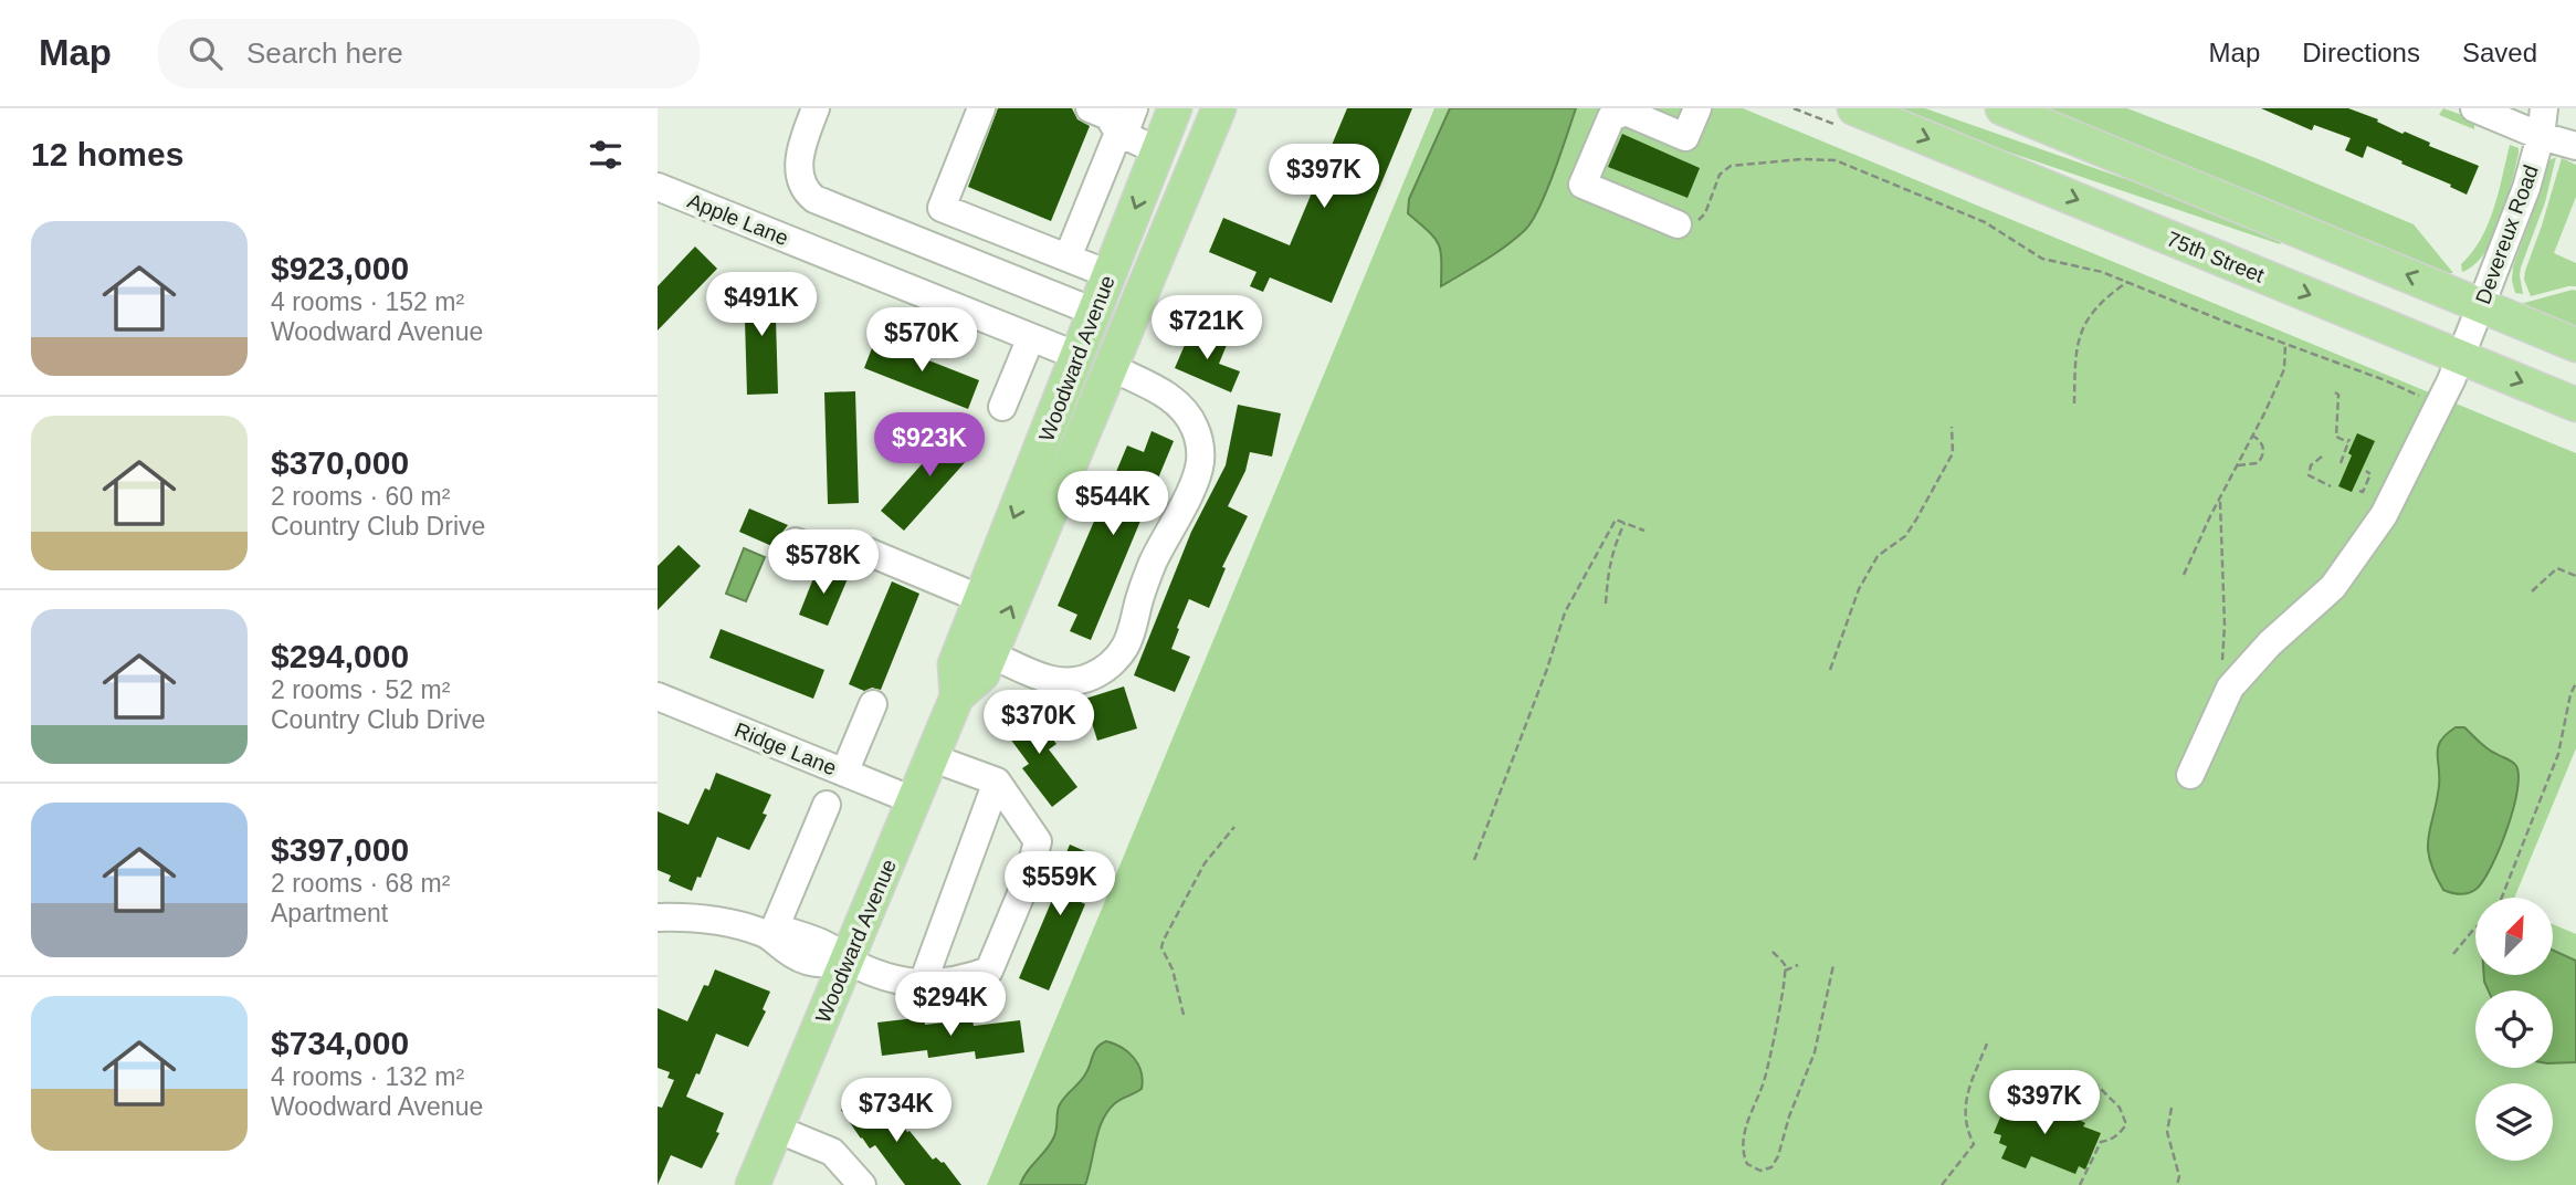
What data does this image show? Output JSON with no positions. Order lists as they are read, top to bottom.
{
  "streets": {
    "main road": ["75th Street", "Woodward Avenue"],
    "street": ["Apple Lane", "Devereux Road", "Ridge Lane"]
  },
  "crossings": [
    ["Apple Lane", "Woodward Avenue"],
    ["Devereux Road", "75th Street"],
    ["Woodward Avenue", "Ridge Lane"]
  ],
  "north": "top right",
  "page": {
    "header": "Map",
    "search": "Search here",
    "nav": ["Map", "Directions", "Saved"],
    "heading": "12 homes",
    "price": [
      "$397K",
      "$491K",
      "$721K",
      "$570K",
      "$923K",
      "$544K",
      "$578K",
      "$370K",
      "$559K",
      "$294K",
      "$397K",
      "$734K"
    ],
    "list": [
      {
        "name": "$923,000",
        "note": "4 rooms · 152 m² · Woodward Avenue"
      },
      {
        "name": "$370,000",
        "note": "2 rooms · 60 m² · Country Club Drive"
      },
      {
        "name": "$294,000",
        "note": "2 rooms · 52 m² · Country Club Drive"
      },
      {
        "name": "$397,000",
        "note": "2 rooms · 68 m² · Apartment"
      },
      {
        "name": "$734,000",
        "note": "4 rooms · 132 m² · Woodward Avenue"
      }
    ]
  }
}
